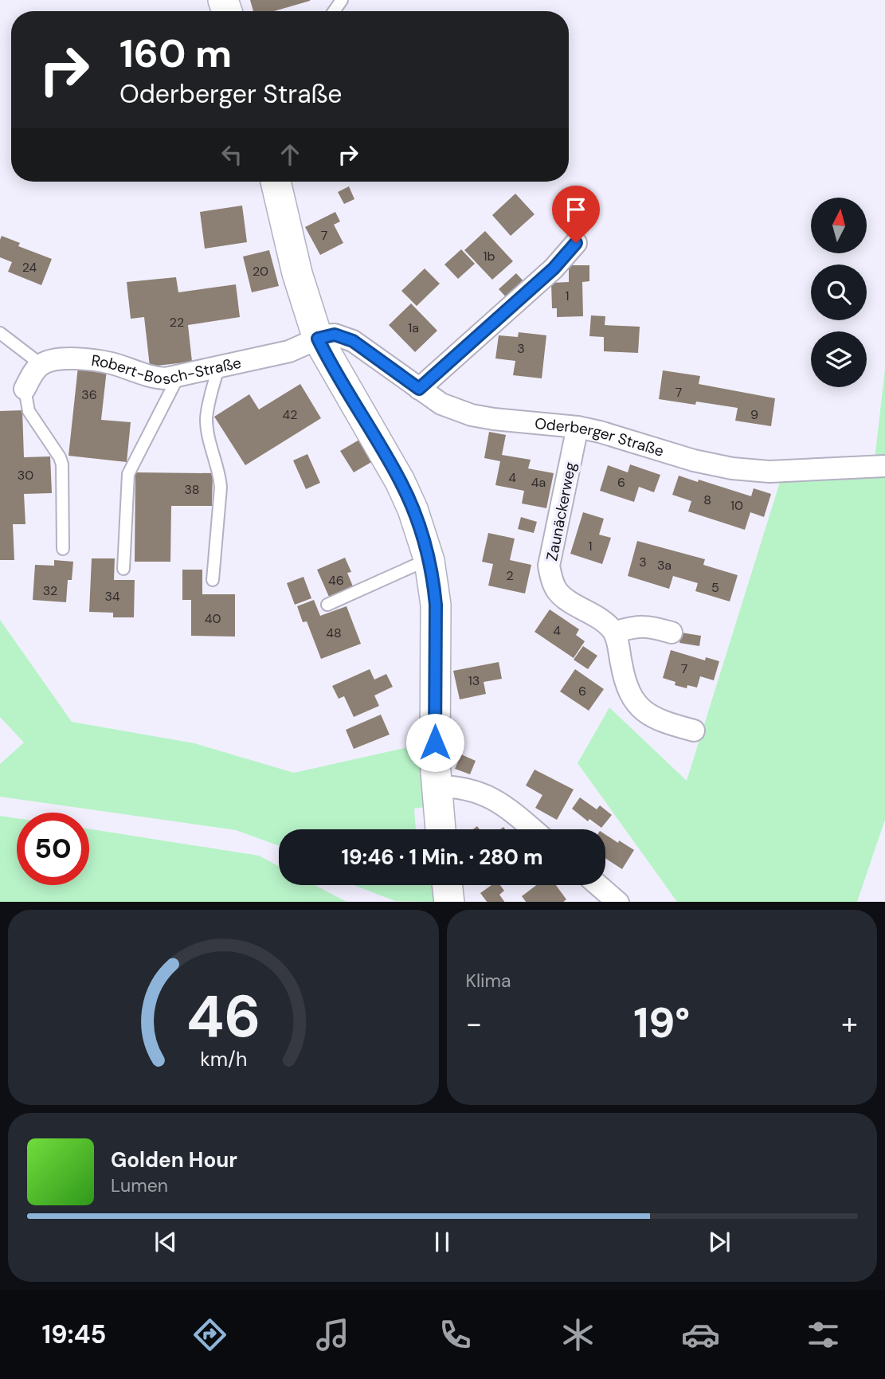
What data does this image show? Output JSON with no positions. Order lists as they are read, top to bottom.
{
  "streets": {
    "street": ["Robert-Bosch-Straße", "Oderberger Straße", "Zaunäckerweg"]
  },
  "crossings": [
    ["Robert-Bosch-Straße", "Oderberger Straße"],
    ["Oderberger Straße", "Zaunäckerweg"]
  ],
  "house_numbers": [
    "7",
    "1b",
    "24",
    "20",
    "1",
    "22",
    "1a",
    "3",
    "7",
    "36",
    "42",
    "9",
    "30",
    "4",
    "4a",
    "6",
    "38",
    "8",
    "10",
    "1",
    "3",
    "3a",
    "2",
    "46",
    "5",
    "32",
    "34",
    "40",
    "4",
    "48",
    "7",
    "13",
    "6"
  ],
  "north": "top",
  "page": {
    "turn": ["160 m", "Oderberger Straße"],
    "limit": "50",
    "trip": "19:46 · 1 Min. · 280 m",
    "tile": "Klima",
    "heat": ["−", "19°", "+"],
    "song": ["Golden Hour", "Lumen"],
    "tabs": "19:45",
    "gauge": ["46", "km/h"]
  }
}
